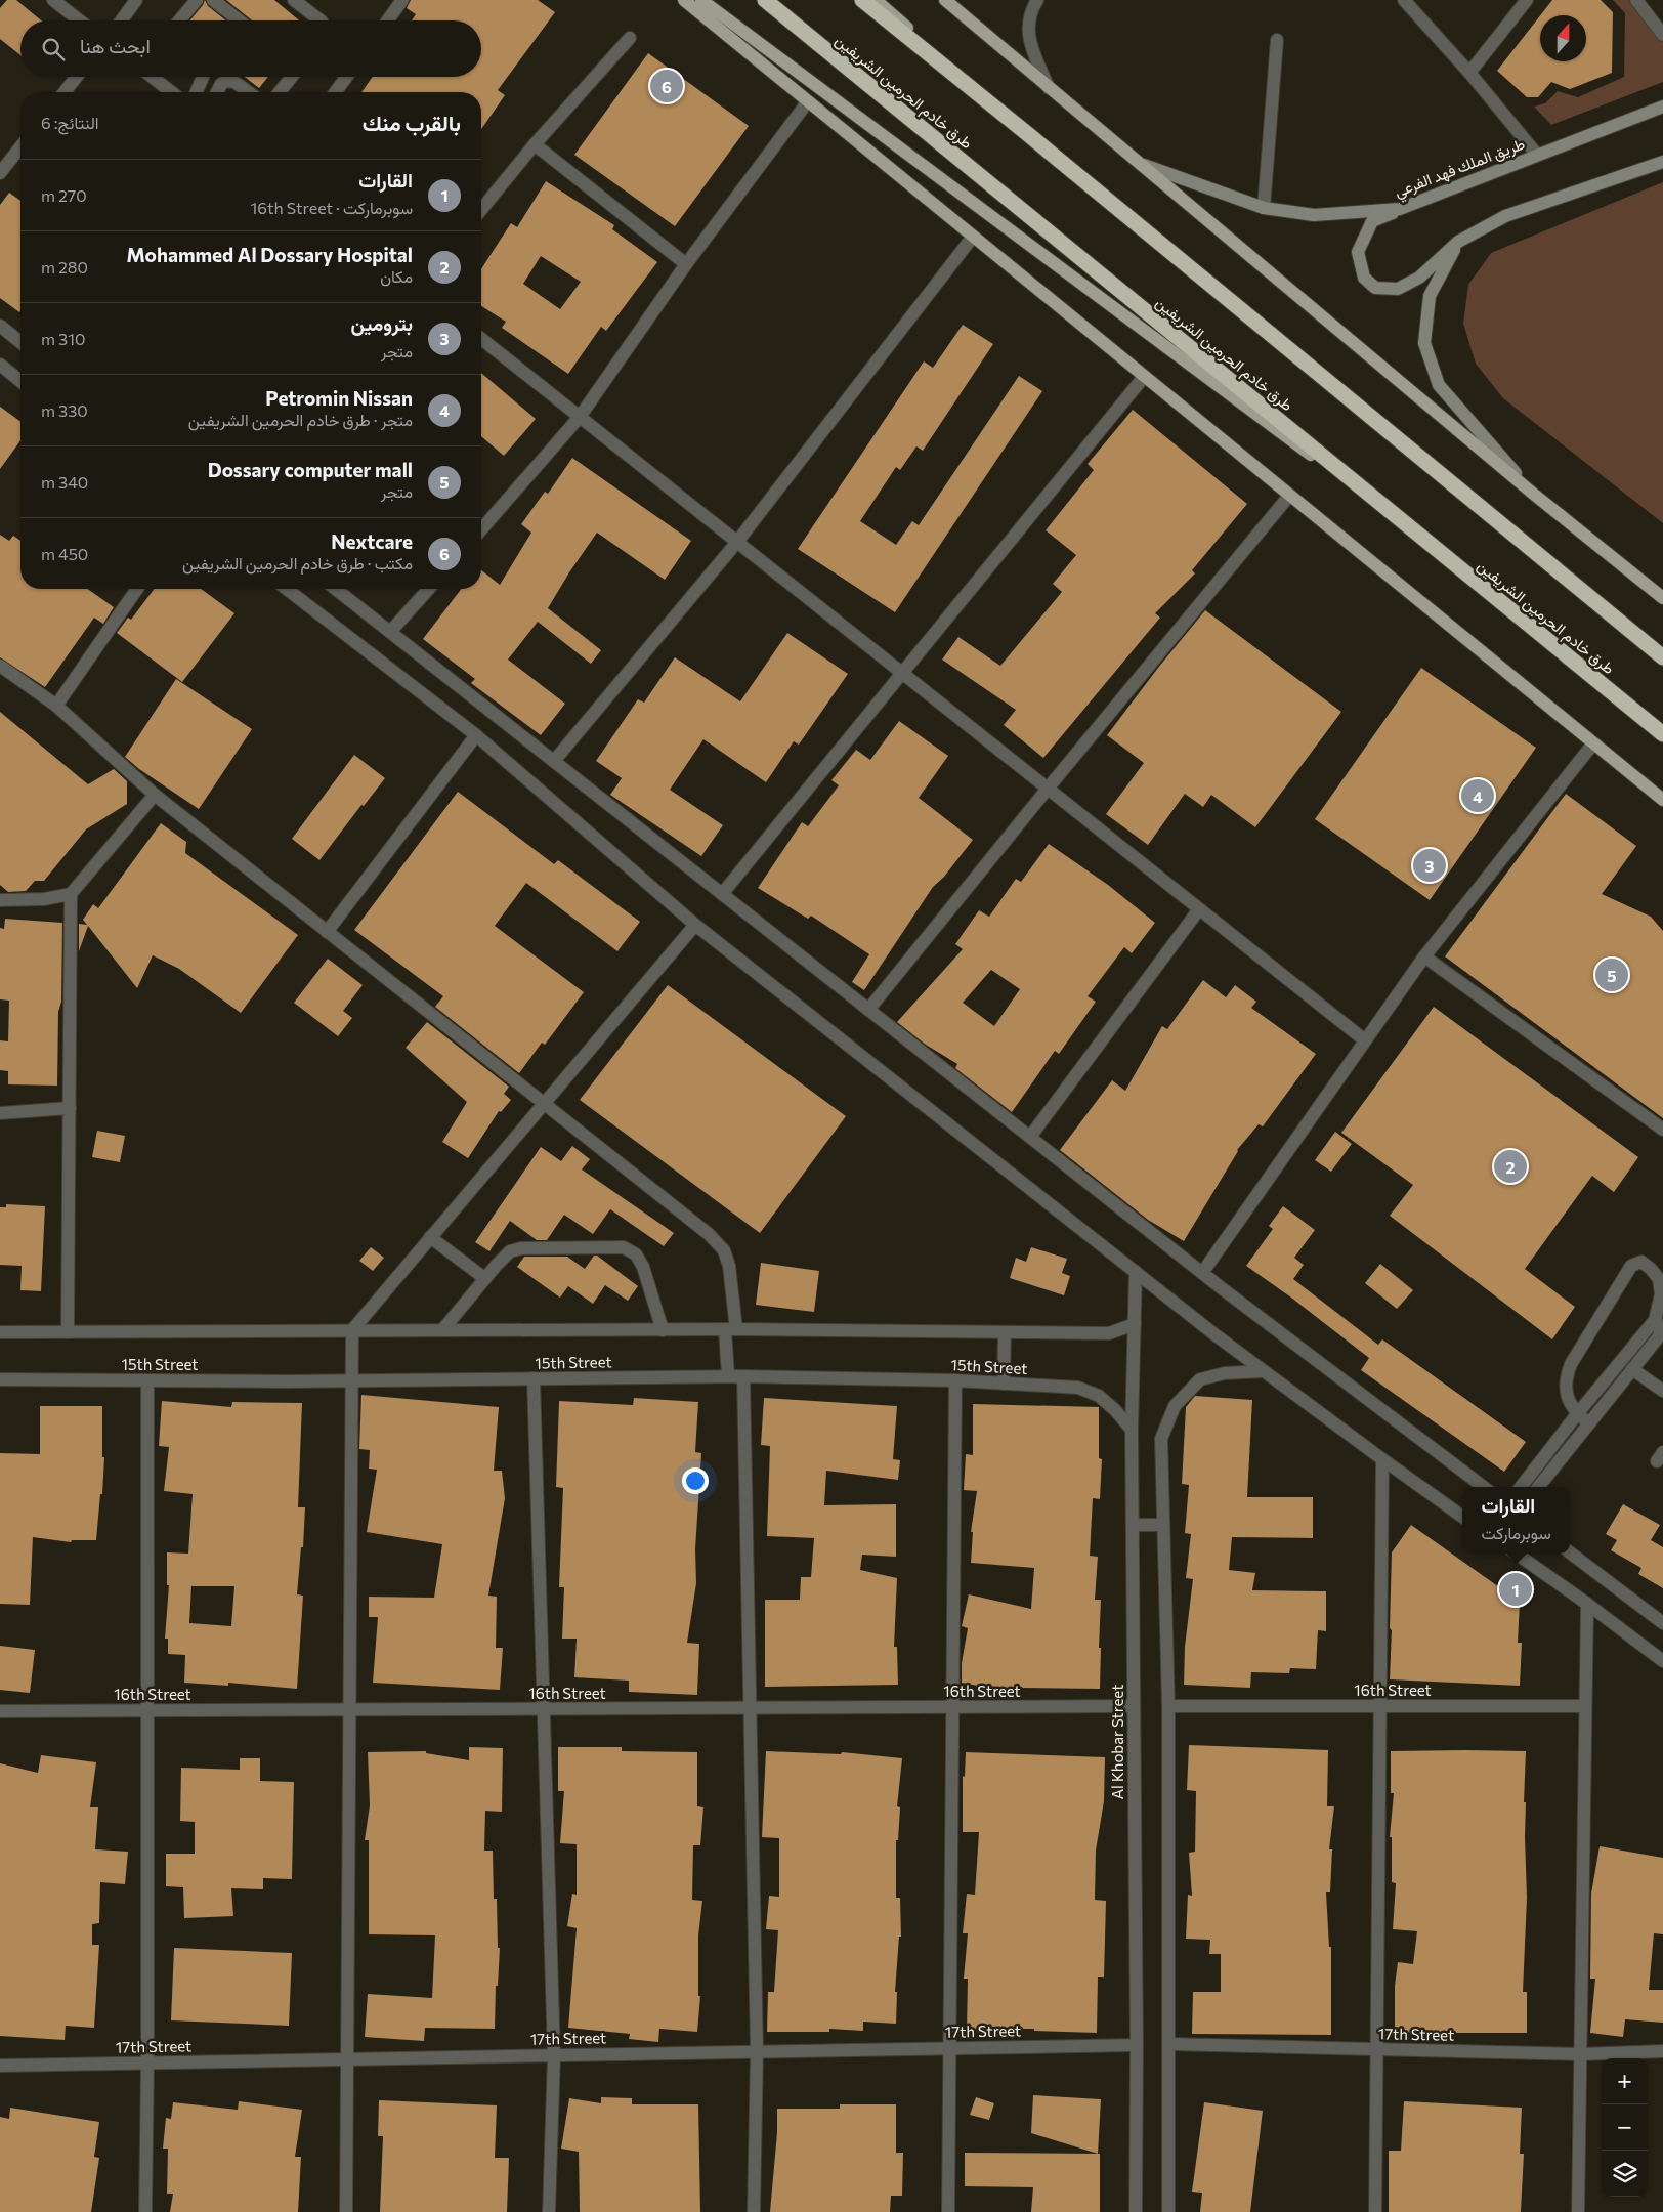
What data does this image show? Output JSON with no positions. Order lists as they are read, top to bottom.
{
  "streets": {
    "highway": ["طرق خادم الحرمين الشريفين"],
    "main road": ["طريق الملك فهد الفرعي"],
    "street": [
      "15th Street",
      "16th Street",
      "Al Khobar Street",
      "17th Street"
    ]
  },
  "crossings": [
    ["15th Street", "Al Khobar Street"],
    ["16th Street", "Al Khobar Street"],
    ["Al Khobar Street", "17th Street"]
  ],
  "north": "top",
  "page": {
    "search": "ابحث هنا",
    "pins": [
      "6",
      "4",
      "3",
      "5",
      "2",
      "1"
    ],
    "heading": ["بالقرب منك", "النتائج: 6"],
    "list": [
      {
        "mark": "1",
        "name": "القارات",
        "note": "سوبرماركت · 16th Street",
        "value": "270 m"
      },
      {
        "mark": "2",
        "name": "Mohammed Al Dossary Hospital",
        "note": "مكان",
        "value": "280 m"
      },
      {
        "mark": "3",
        "name": "بترومين",
        "note": "متجر",
        "value": "310 m"
      },
      {
        "mark": "4",
        "name": "Petromin Nissan",
        "note": "متجر · طرق خادم الحرمين الشريفين",
        "value": "330 m"
      },
      {
        "mark": "5",
        "name": "Dossary computer mall",
        "note": "متجر",
        "value": "340 m"
      },
      {
        "mark": "6",
        "name": "Nextcare",
        "note": "مكتب · طرق خادم الحرمين الشريفين",
        "value": "450 m"
      }
    ],
    "popup": ["القارات", "سوبرماركت"],
    "map_buttons": ["+", "−"]
  }
}
